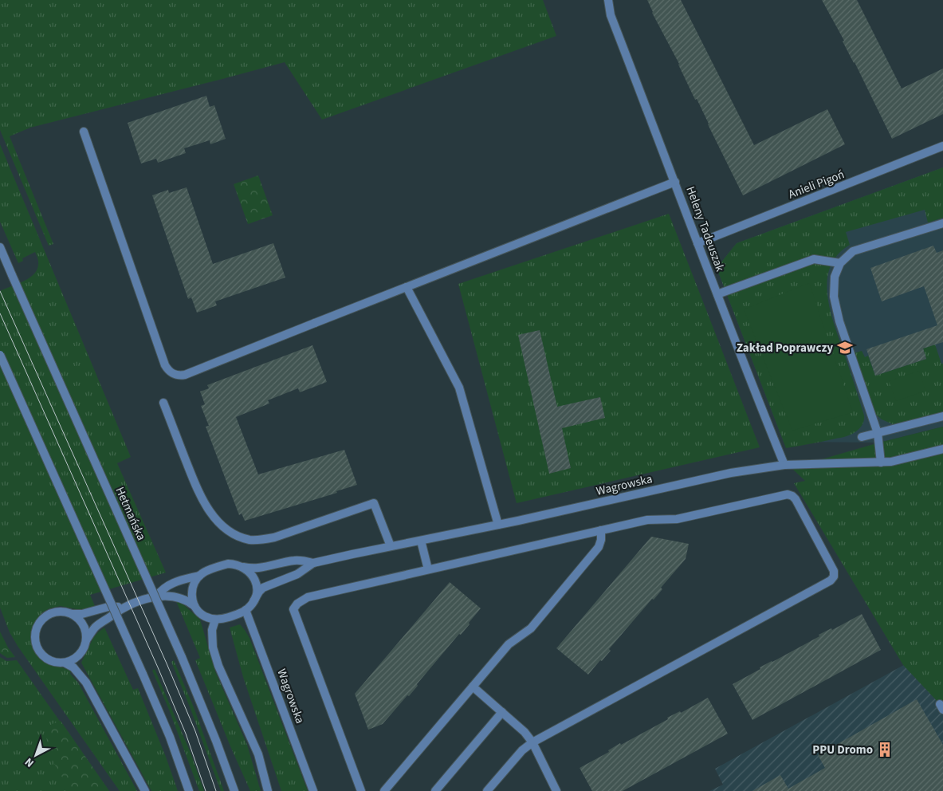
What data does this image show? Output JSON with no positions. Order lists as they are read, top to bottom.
{
  "streets": {
    "street": [
      "Anieli Pigoń",
      "Heleny Tadeuszak",
      "Wagrowska",
      "Hetmańska"
    ]
  },
  "crossings": [
    ["Anieli Pigoń", "Heleny Tadeuszak"],
    ["Heleny Tadeuszak", "Wagrowska"]
  ],
  "places": {
    "school or university": ["Zakład Poprawczy"],
    "building": ["PPU Dromo"]
  },
  "north": "bottom left"
}
